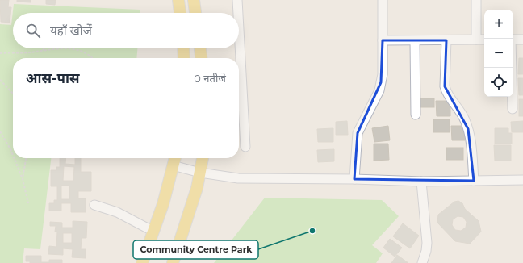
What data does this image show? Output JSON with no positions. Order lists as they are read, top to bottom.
{
  "places": ["Community Centre Park"],
  "page": {
    "map_buttons": ["+", "−"],
    "search": "यहाँ खोजें",
    "heading": ["आस-पास", "0 नतीजे"]
  }
}
